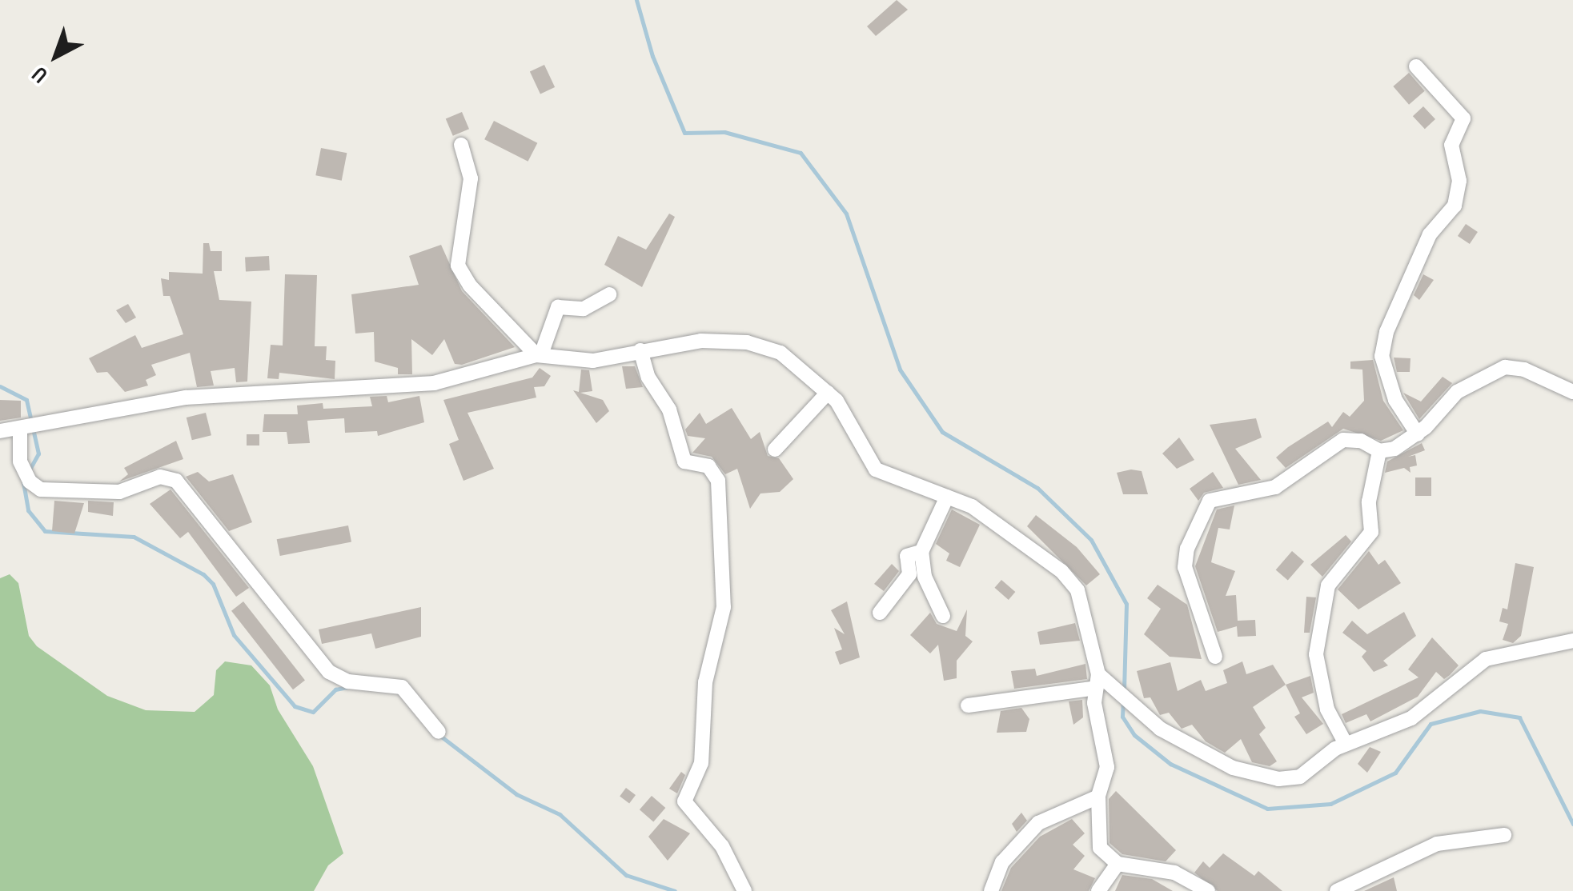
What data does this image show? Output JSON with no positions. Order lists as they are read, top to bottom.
{
  "north": "bottom left"
}
